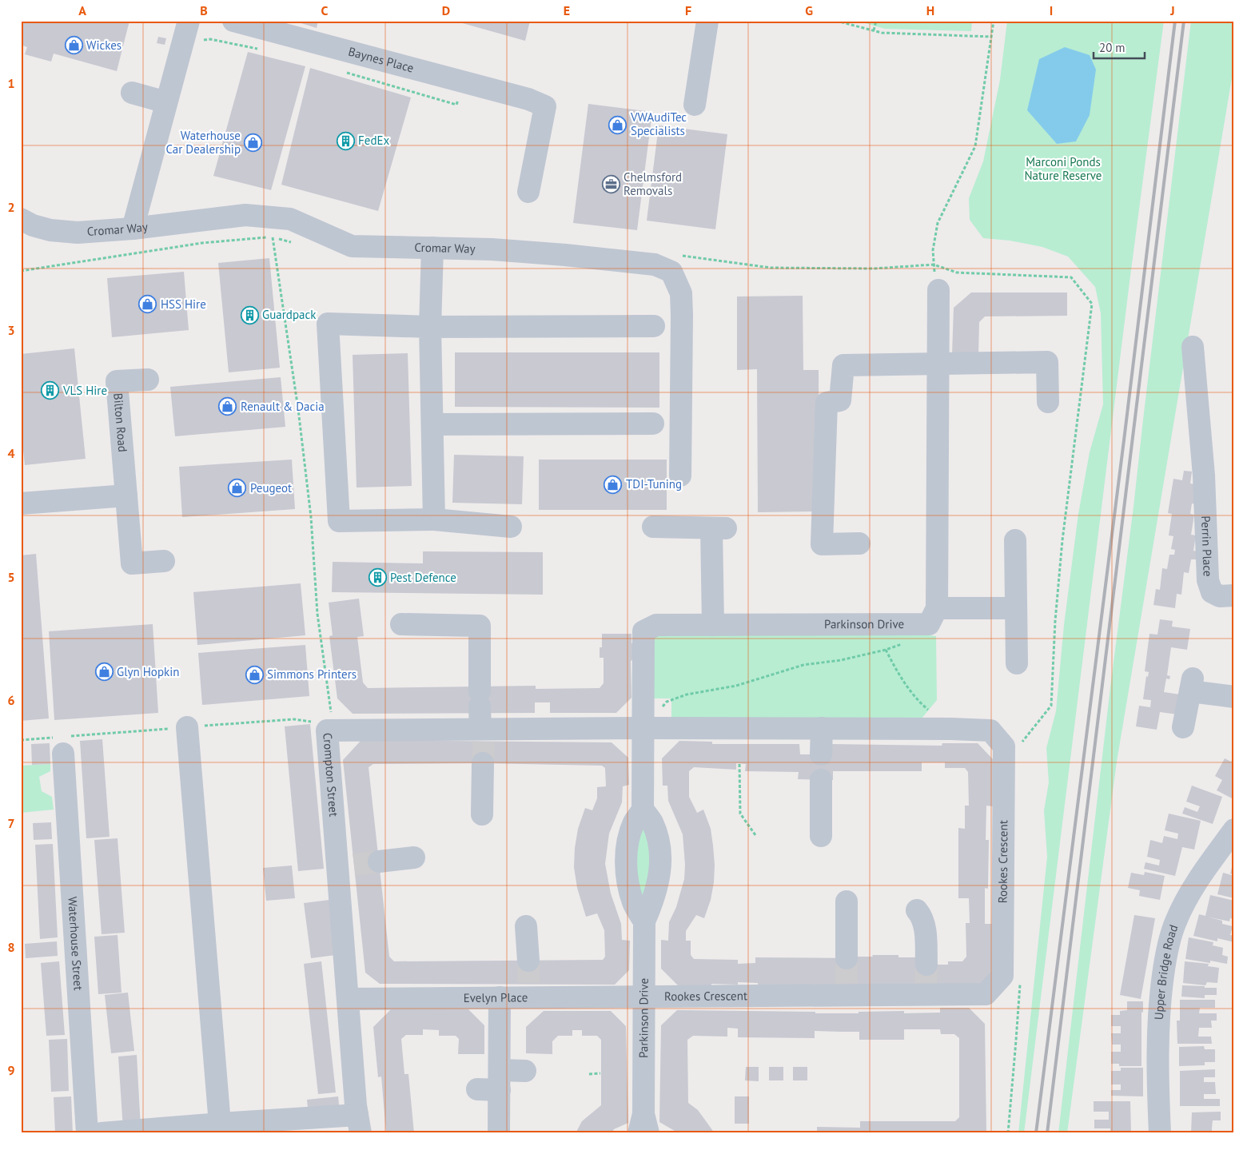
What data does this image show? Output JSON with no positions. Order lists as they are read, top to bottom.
{
  "streets": {
    "street": [
      "Baynes Place",
      "Cromar Way",
      "Bilton Road",
      "Perrin Place",
      "Parkinson Drive",
      "Crompton Street",
      "Rookes Crescent",
      "Waterhouse Street",
      "Upper Bridge Road",
      "Evelyn Place"
    ]
  },
  "crossings": [
    ["Parkinson Drive", "Crompton Street"],
    ["Parkinson Drive", "Rookes Crescent"],
    ["Parkinson Drive", "Evelyn Place"],
    ["Crompton Street", "Rookes Crescent"],
    ["Crompton Street", "Evelyn Place"],
    ["Rookes Crescent", "Evelyn Place"]
  ],
  "parks": ["Marconi Ponds Nature Reserve"],
  "places": {
    "shop": [
      "Wickes",
      "VWAudiTec Specialists",
      "Waterhouse Car Dealership",
      "HSS Hire",
      "Renault & Dacia",
      "TDI-Tuning",
      "Peugeot",
      "Glyn Hopkin",
      "Simmons Printers"
    ],
    "building": [
      "FedEx",
      "Guardpack",
      "VLS Hire",
      "Pest Defence"
    ],
    "office": ["Chelmsford Removals"]
  },
  "scale_bar": "20 m",
  "grid": {
    "columns": [
      "A",
      "B",
      "C",
      "D",
      "E",
      "F",
      "G",
      "H",
      "I",
      "J"
    ],
    "rows": [
      "1",
      "2",
      "3",
      "4",
      "5",
      "6",
      "7",
      "8",
      "9"
    ]
  }
}
